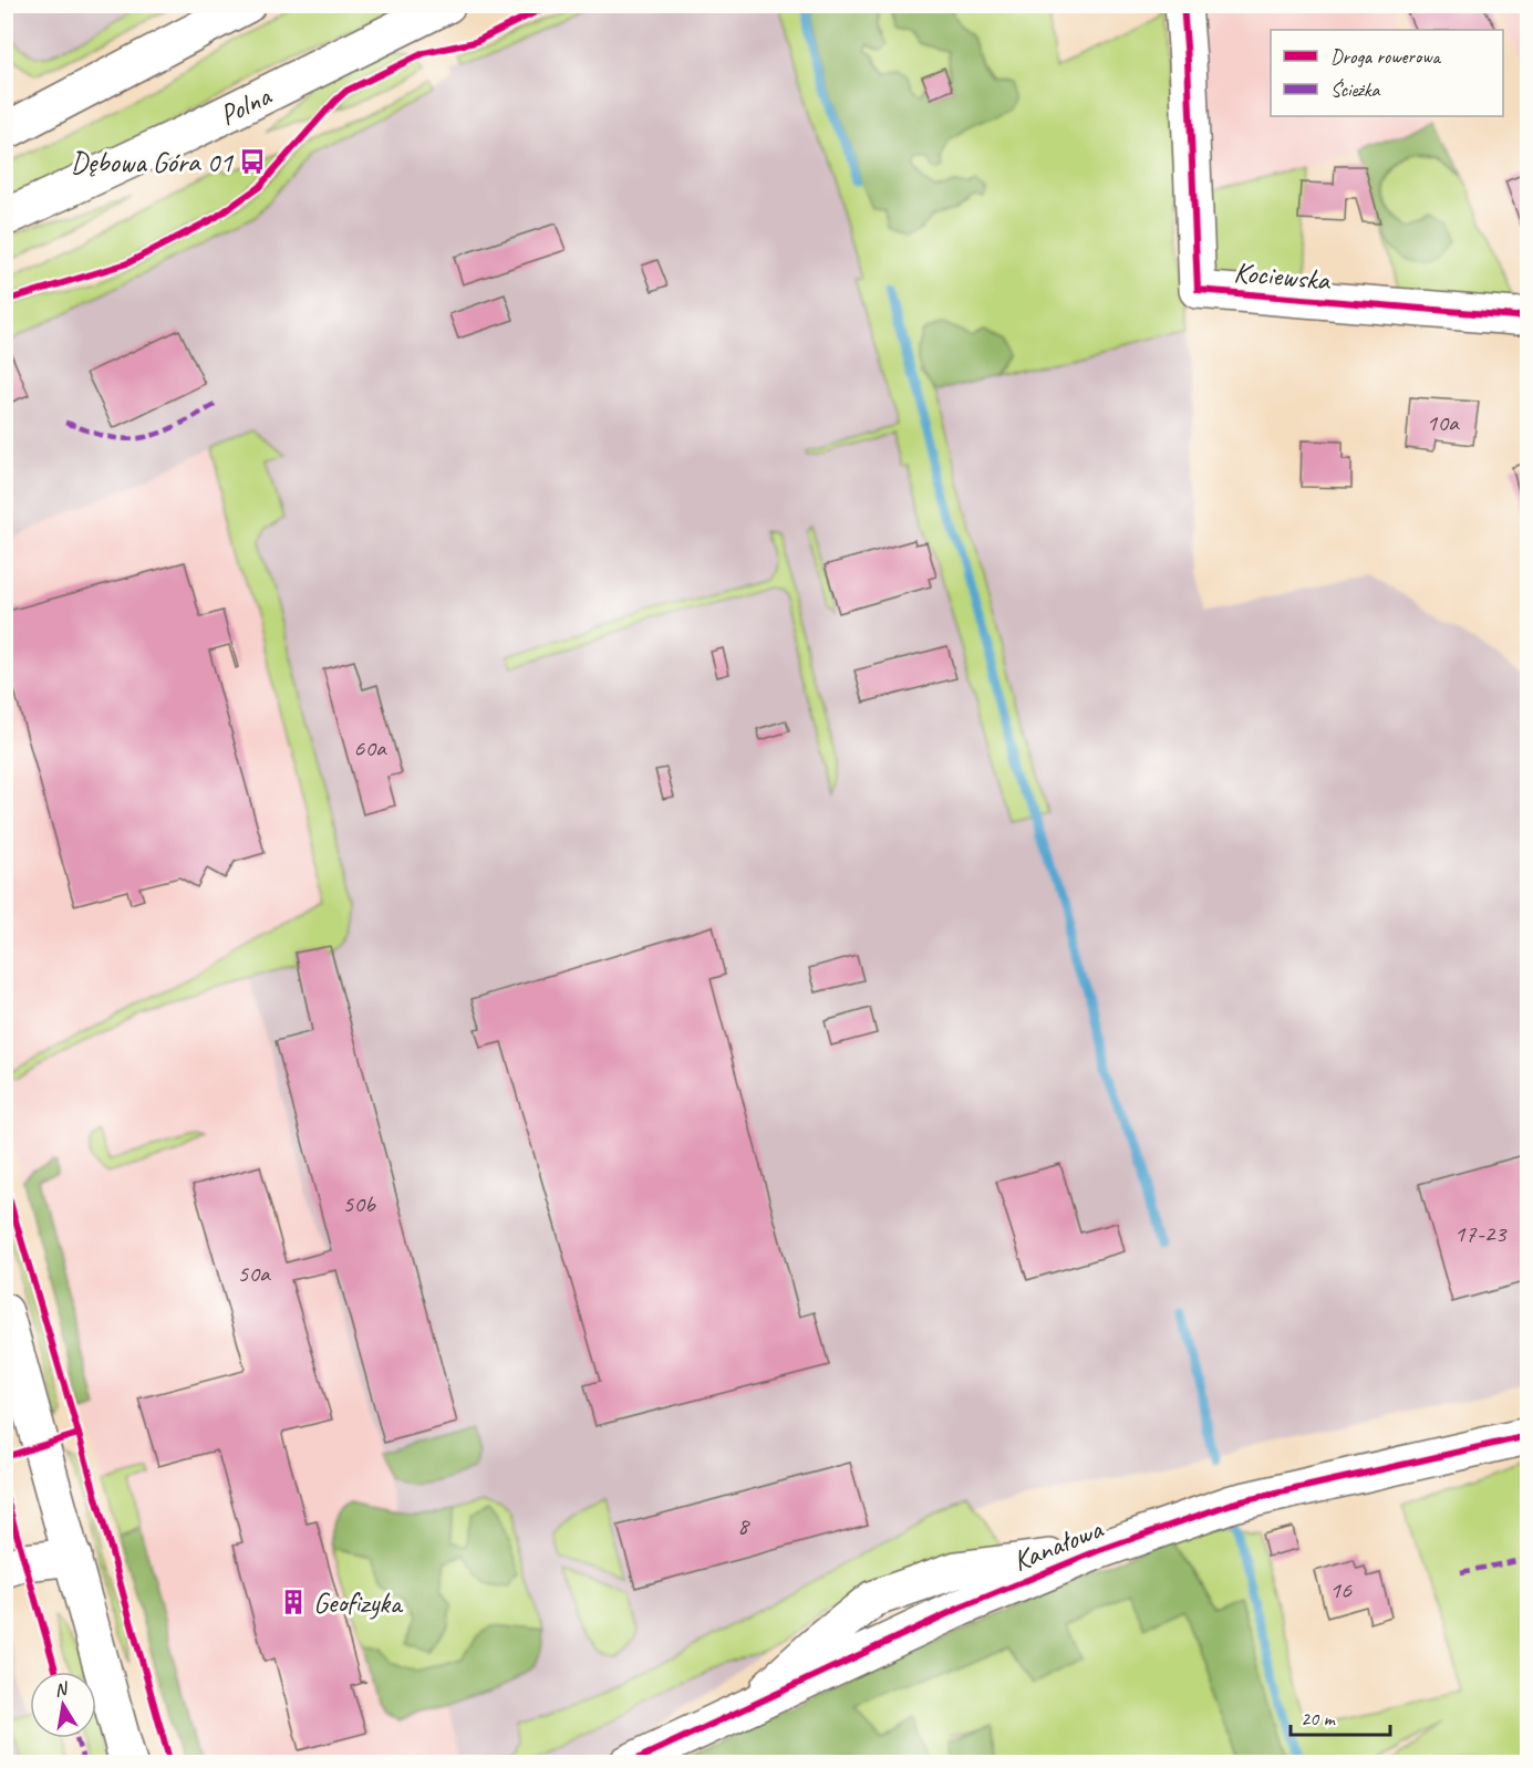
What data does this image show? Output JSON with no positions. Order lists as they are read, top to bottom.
{
  "streets": {
    "street": ["Polna", "Kociewska", "Kanałowa"]
  },
  "places": {
    "bus stop": ["Dębowa Góra 01"],
    "building": ["Geofizyka"]
  },
  "house_numbers": [
    "10a",
    "60a",
    "50b",
    "17-23",
    "50a",
    "8",
    "16"
  ],
  "legend": ["Droga rowerowa", "Ścieżka"],
  "scale_bar": "20 m",
  "north": "top"
}
